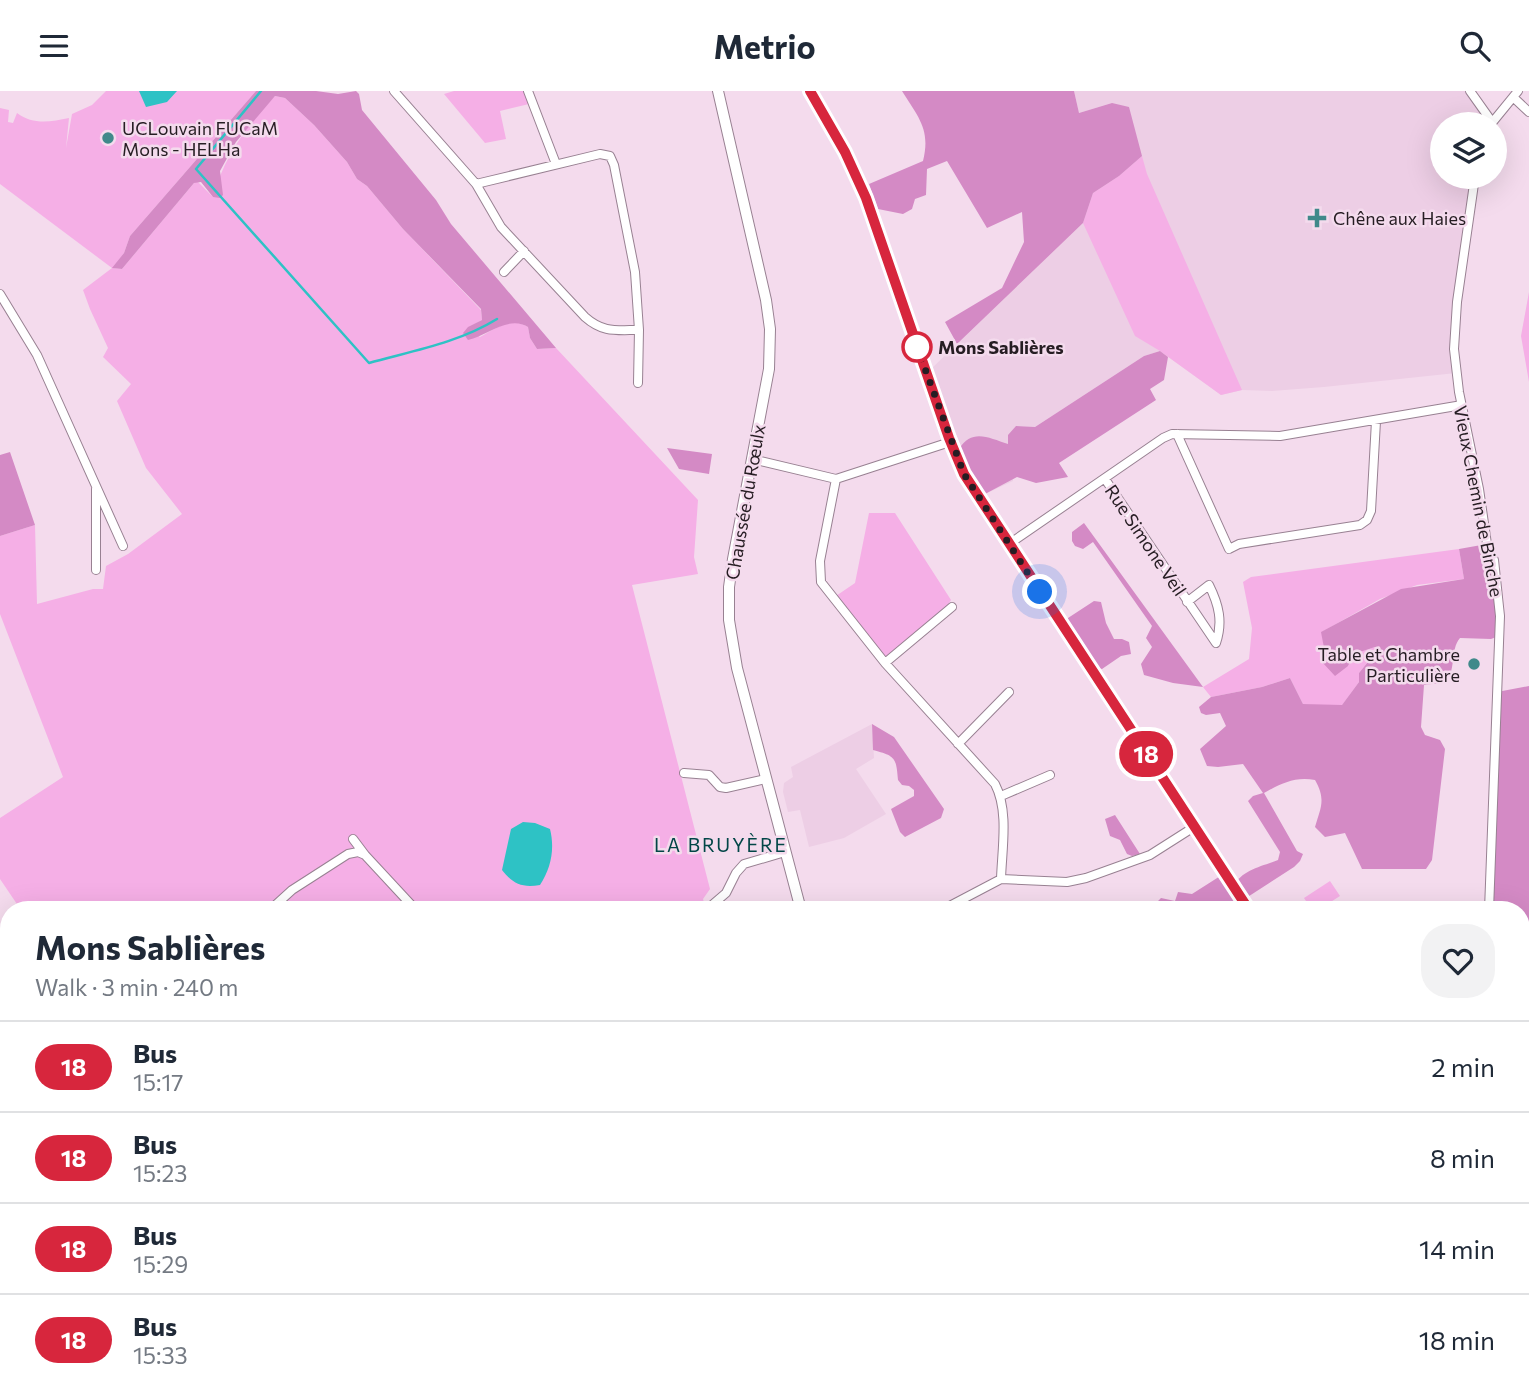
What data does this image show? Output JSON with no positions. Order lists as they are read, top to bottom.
{
  "streets": {
    "main road": ["Chaussée du Rœulx"],
    "street": ["Vieux Chemin de Binche", "Rue Simone Veil"]
  },
  "districts": ["LA BRUYÈRE"],
  "places": {
    "other": ["UCLouvain FUCaM Mons - HELHa", "Mons Sablières", "Table et Chambre Particulière"],
    "health": ["Chêne aux Haies"]
  },
  "lines": ["bus line 18"],
  "page": {
    "header": "Metrio",
    "on_map": "18",
    "heading": ["Mons Sablières", "Walk · 3 min · 240 m"],
    "list": [
      {
        "mark": "18",
        "name": "Bus",
        "note": "15:17",
        "value": "2 min"
      },
      {
        "mark": "18",
        "name": "Bus",
        "note": "15:23",
        "value": "8 min"
      },
      {
        "mark": "18",
        "name": "Bus",
        "note": "15:29",
        "value": "14 min"
      },
      {
        "mark": "18",
        "name": "Bus",
        "note": "15:33",
        "value": "18 min"
      }
    ]
  }
}
